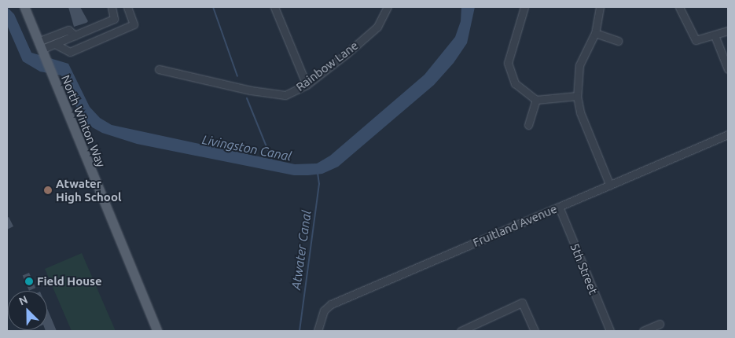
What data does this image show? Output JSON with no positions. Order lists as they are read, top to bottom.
{
  "streets": {
    "main road": ["North Winton Way"],
    "street": ["Rainbow Lane", "Fruitland Avenue", "5th Street"]
  },
  "crossings": [
    ["Fruitland Avenue", "5th Street"]
  ],
  "water": ["Livingston Canal", "Atwater Canal"],
  "places": ["Atwater High School", "Field House"],
  "north": "top left"
}
